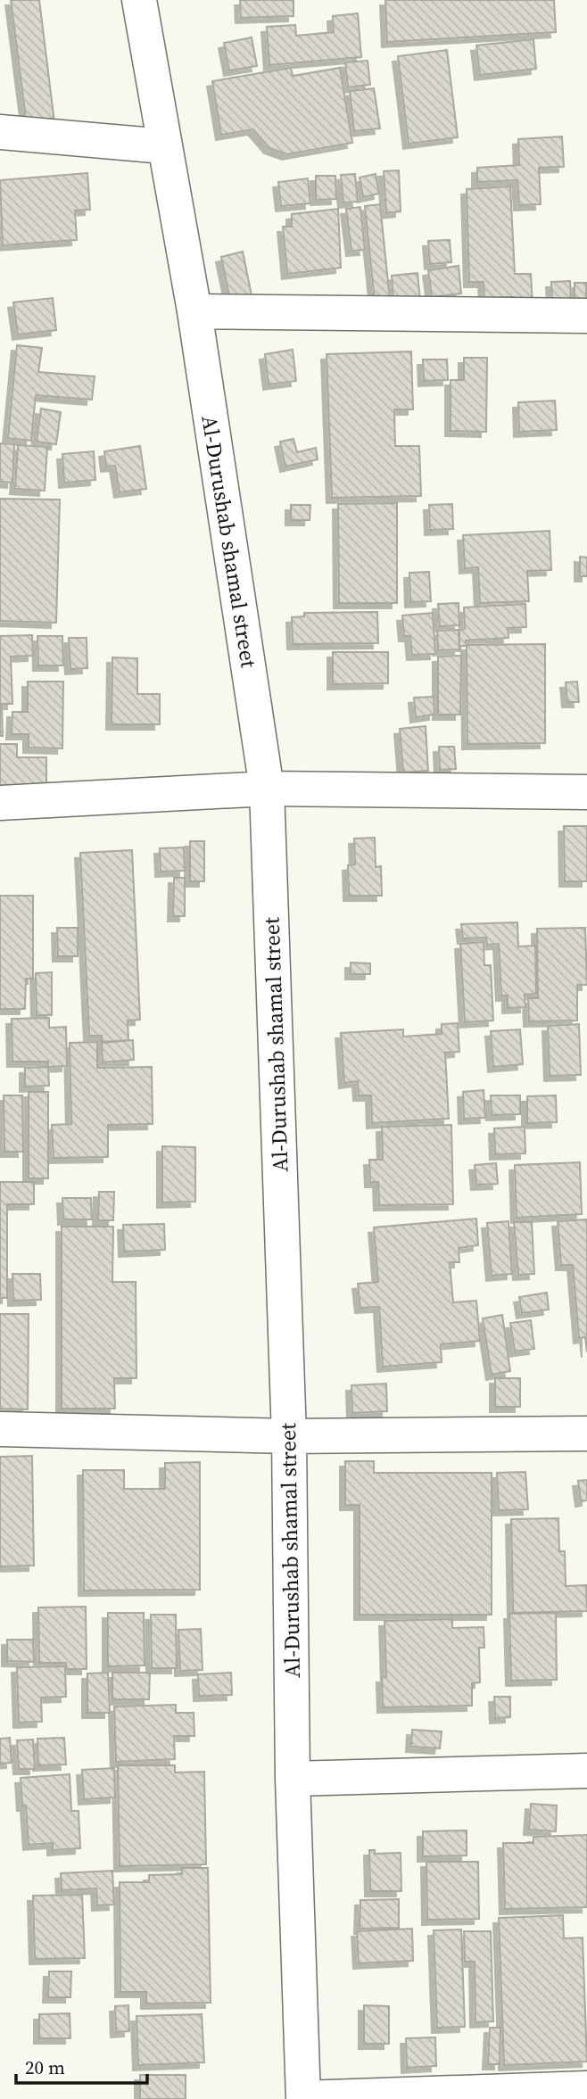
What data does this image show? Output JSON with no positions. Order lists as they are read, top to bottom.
{
  "streets": {
    "street": ["Al-Durushab shamal street"]
  },
  "scale_bar": "20 m"
}
